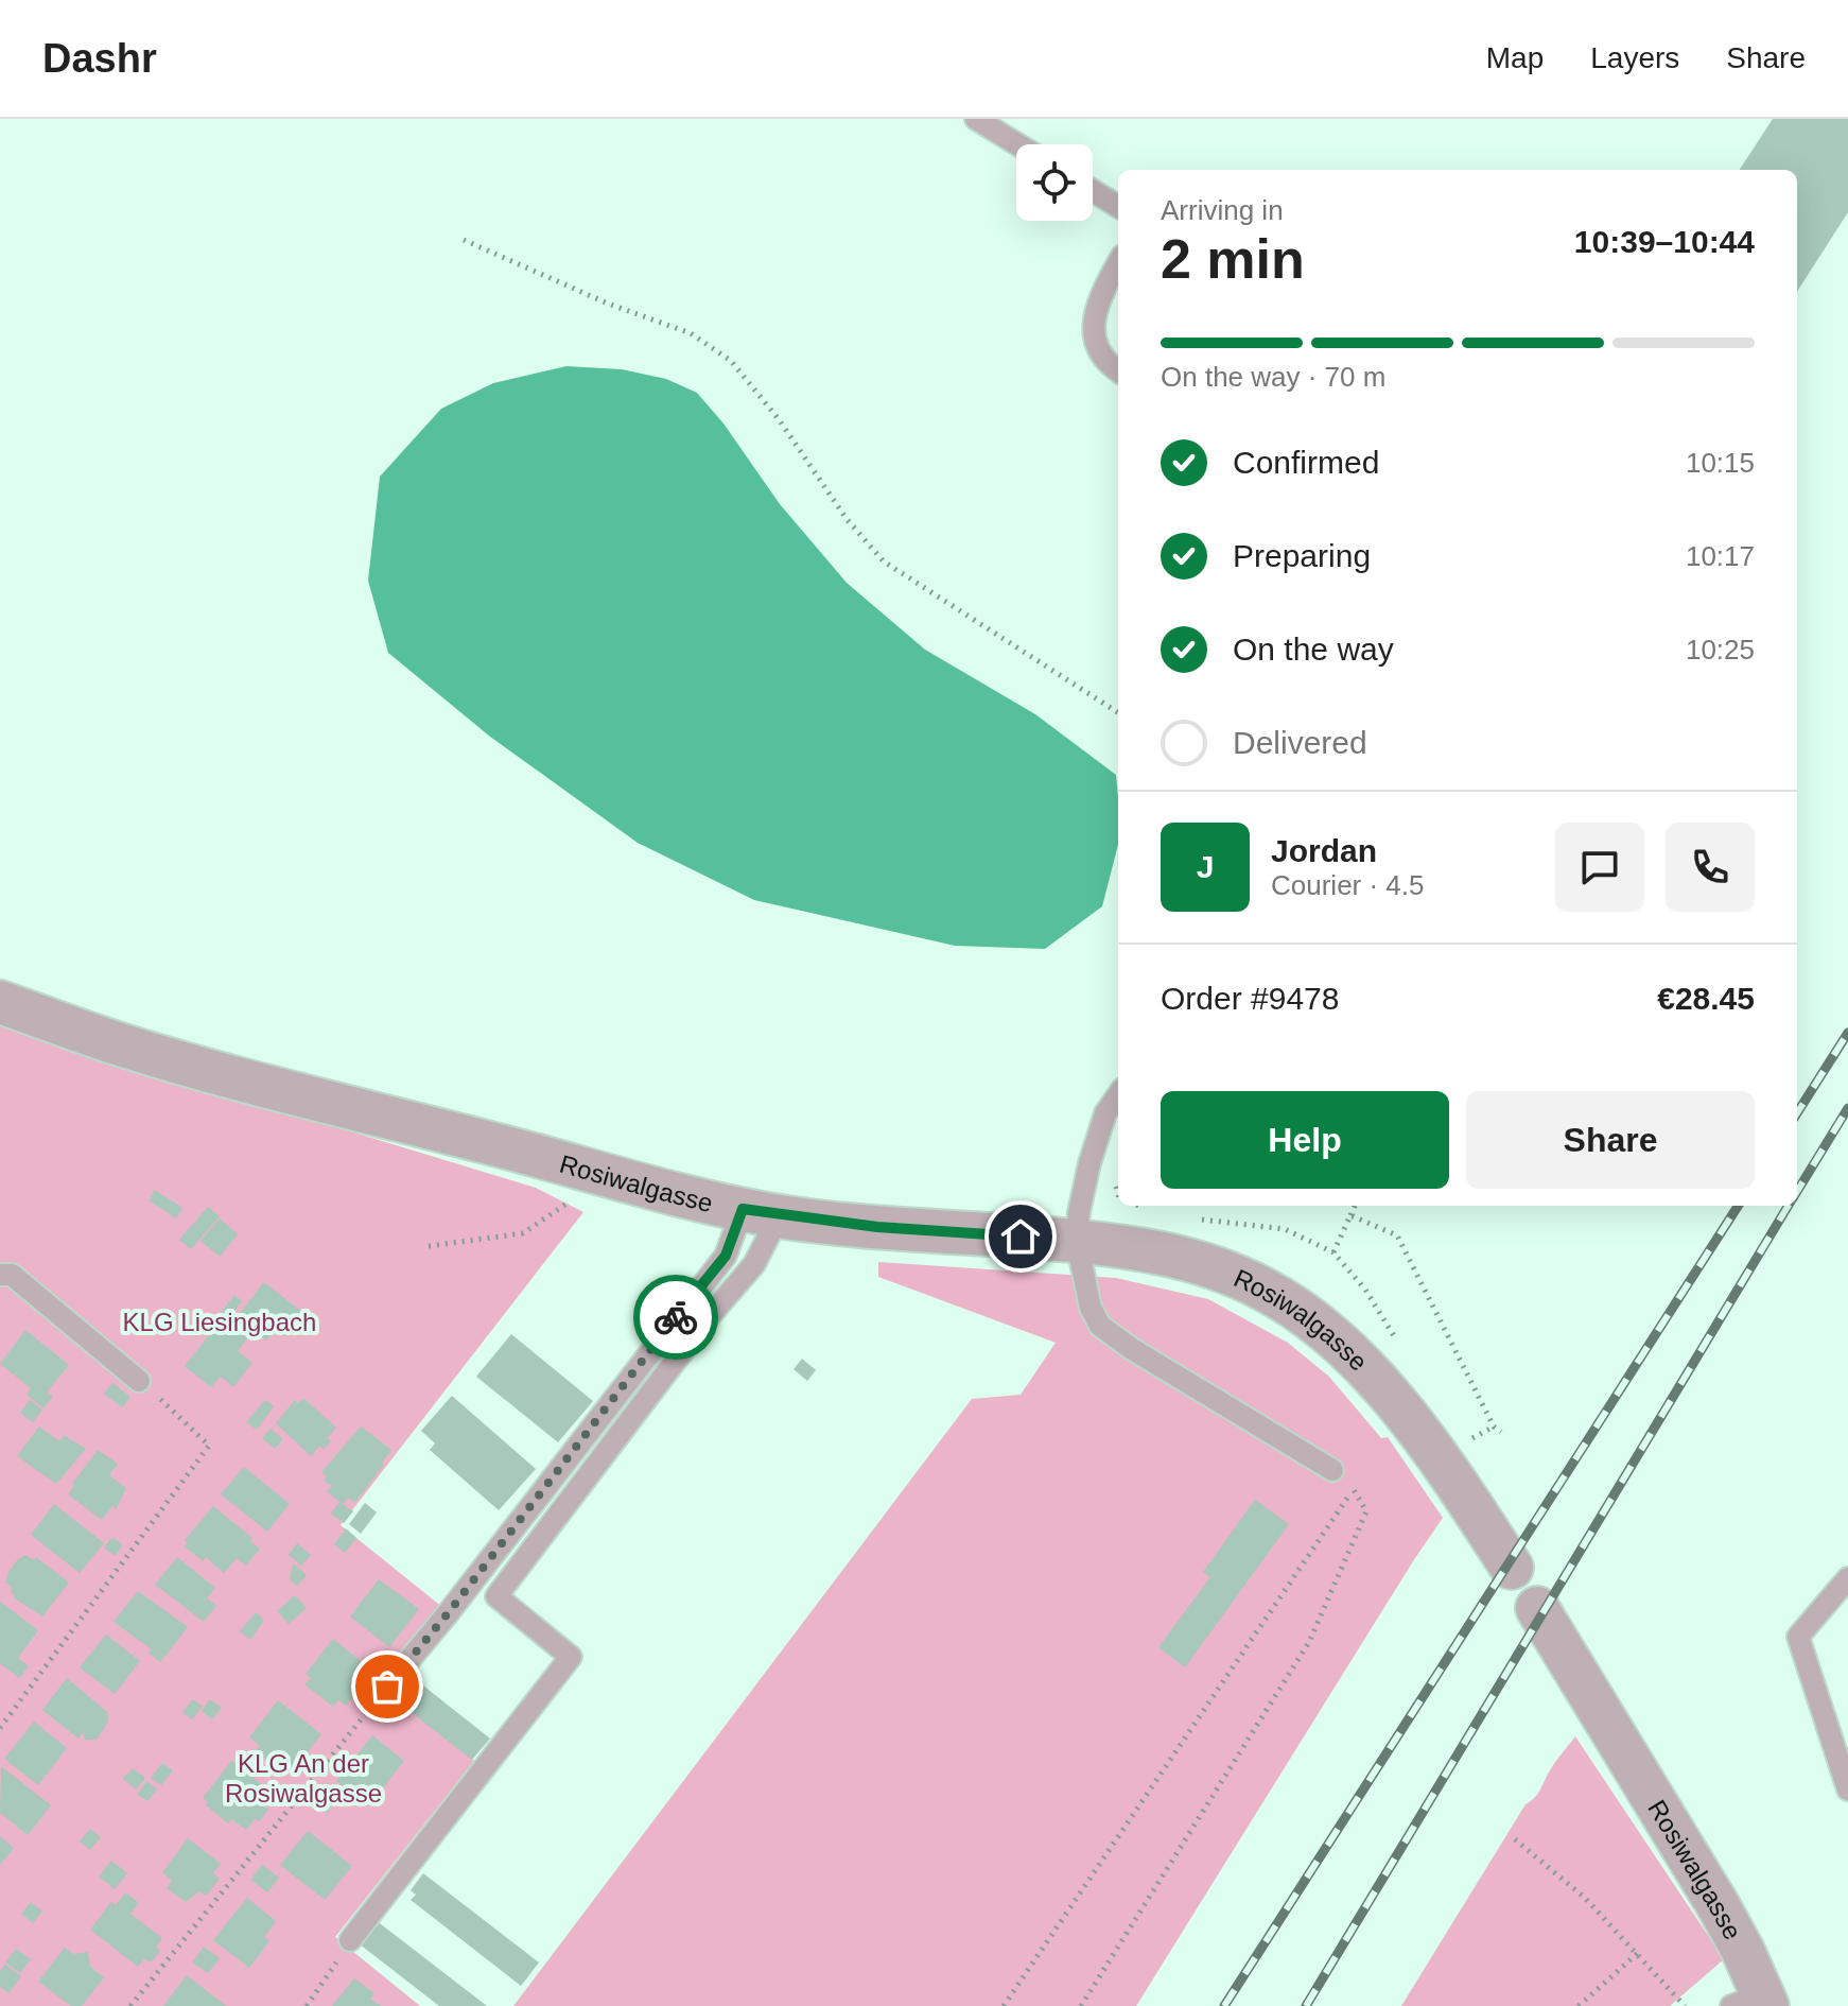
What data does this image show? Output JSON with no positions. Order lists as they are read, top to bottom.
{
  "streets": {
    "street": ["Rosiwalgasse"]
  },
  "parks": ["KLG Liesingbach", "KLG An der Rosiwalgasse"],
  "page": {
    "header": "Dashr",
    "nav": ["Map", "Layers", "Share"],
    "heading": ["2 min", "Arriving in", "10:39–10:44"],
    "panel": [
      "Jordan",
      "Courier · 4.5",
      "Order #9478",
      "€28.45"
    ],
    "bar": "On the way · 70 m",
    "list": [
      ["Confirmed", "10:15"],
      ["Preparing", "10:17"],
      ["On the way", "10:25"],
      "Delivered"
    ],
    "round": "J",
    "buttons": ["Help", "Share"]
  }
}
